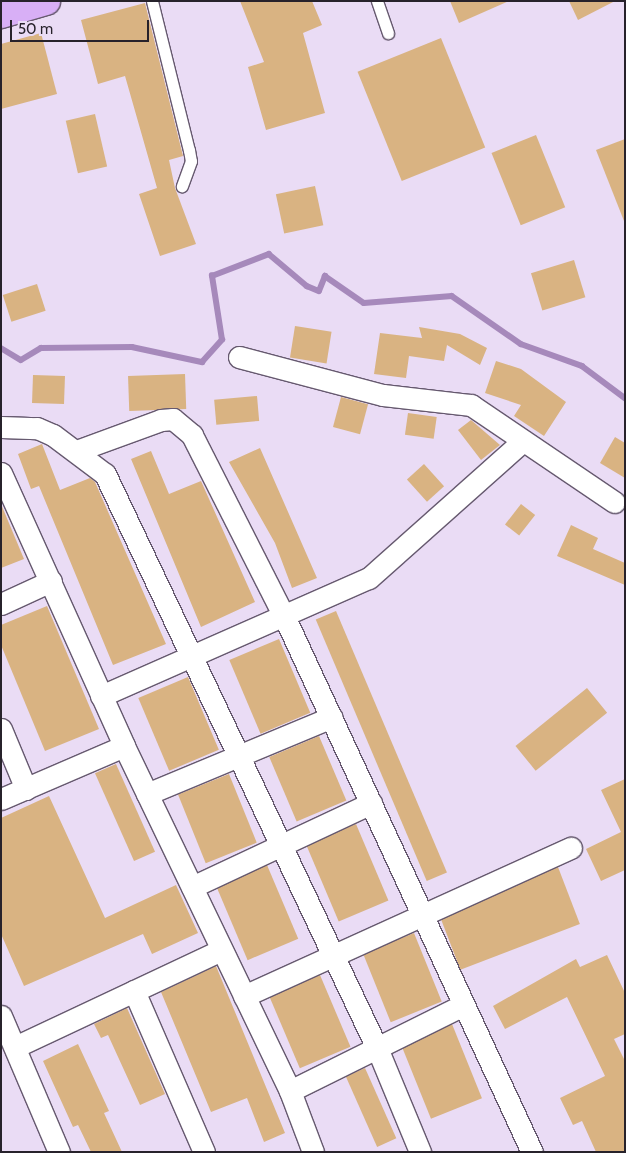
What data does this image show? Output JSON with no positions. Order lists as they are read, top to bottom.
{
  "scale_bar": "50 m"
}
